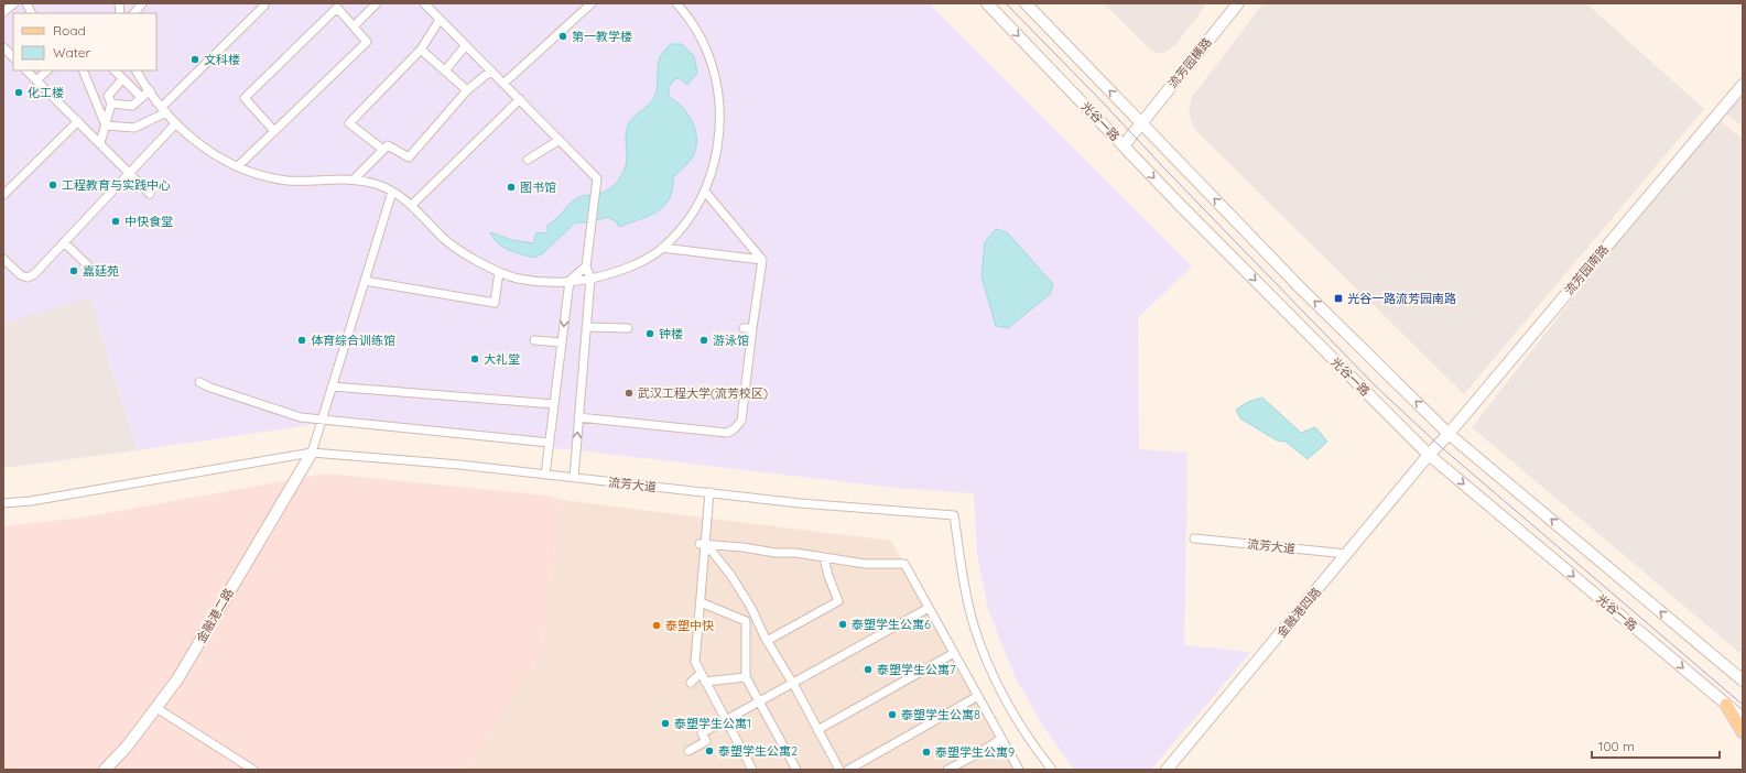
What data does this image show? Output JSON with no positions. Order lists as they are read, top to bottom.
{
  "streets": {
    "main road": [
      "流芳园横路",
      "光谷一路",
      "流芳园南路",
      "金融港四路",
      "金融港二路"
    ],
    "street": ["流芳大道"]
  },
  "crossings": [
    ["流芳园横路", "光谷一路"],
    ["光谷一路", "流芳园南路"],
    ["光谷一路", "金融港四路"],
    ["流芳园南路", "金融港四路"],
    ["流芳大道", "金融港四路"],
    ["流芳大道", "金融港二路"]
  ],
  "places": {
    "other": [
      "第一教学楼",
      "文科楼",
      "化工楼",
      "工程教育与实践中心",
      "图书馆",
      "中快食堂",
      "嘉廷苑",
      "钟楼",
      "体育综合训练馆",
      "游泳馆",
      "大礼堂",
      "武汉工程大学(流芳校区)",
      "泰塑学生公寓6",
      "泰塑中快",
      "泰塑学生公寓7",
      "泰塑学生公寓8",
      "泰塑学生公寓1",
      "泰塑学生公寓2",
      "泰塑学生公寓9"
    ],
    "transit": ["光谷一路流芳园南路"]
  },
  "legend": ["Road", "Water"],
  "scale_bar": "100 m"
}
